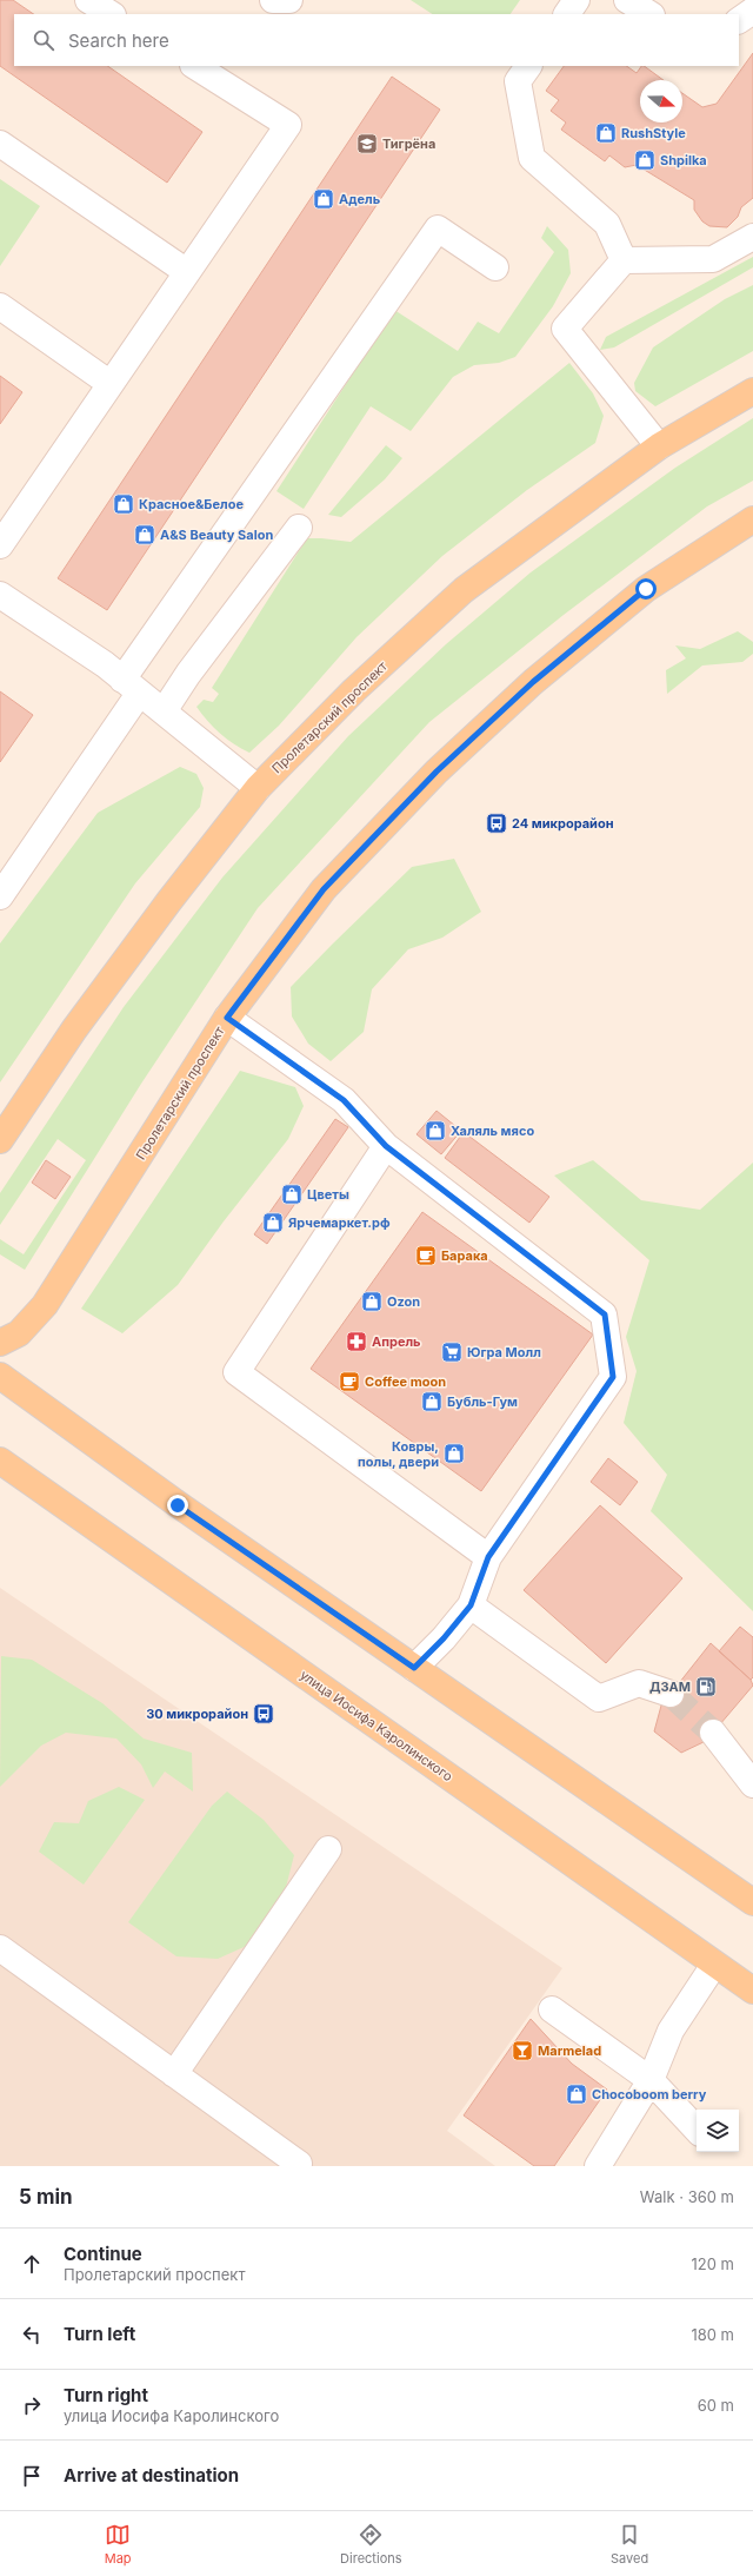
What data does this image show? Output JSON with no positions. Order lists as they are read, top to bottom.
{
  "streets": {
    "main road": ["Пролетарский проспект", "улица Иосифа Каролинского"]
  },
  "places": {
    "shop": [
      "RushStyle",
      "Shpilka",
      "Адель",
      "Красное&Белое",
      "A&S Beauty Salon",
      "Халяль мясо",
      "Цветы",
      "Ярчемаркет.рф",
      "Ozon",
      "Бубль-Гум",
      "Ковры, полы, двери",
      "Chocoboom berry"
    ],
    "school or university": ["Тигрёна"],
    "bus stop": ["24 микрорайон", "30 микрорайон"],
    "cafe": ["Барака", "Coffee moon"],
    "pharmacy": ["Апрель"],
    "supermarket": ["Югра Молл"],
    "fuel station": ["ДЗАМ"],
    "bar": ["Marmelad"]
  },
  "north": "right",
  "page": {
    "search": "Search here",
    "heading": ["5 min", "Walk · 360 m"],
    "list": [
      ["Continue", "Пролетарский проспект", "120 m"],
      ["Turn left", "180 m"],
      ["Turn right", "улица Иосифа Каролинского", "60 m"],
      "Arrive at destination"
    ],
    "nav": ["Map", "Directions", "Saved"]
  }
}
